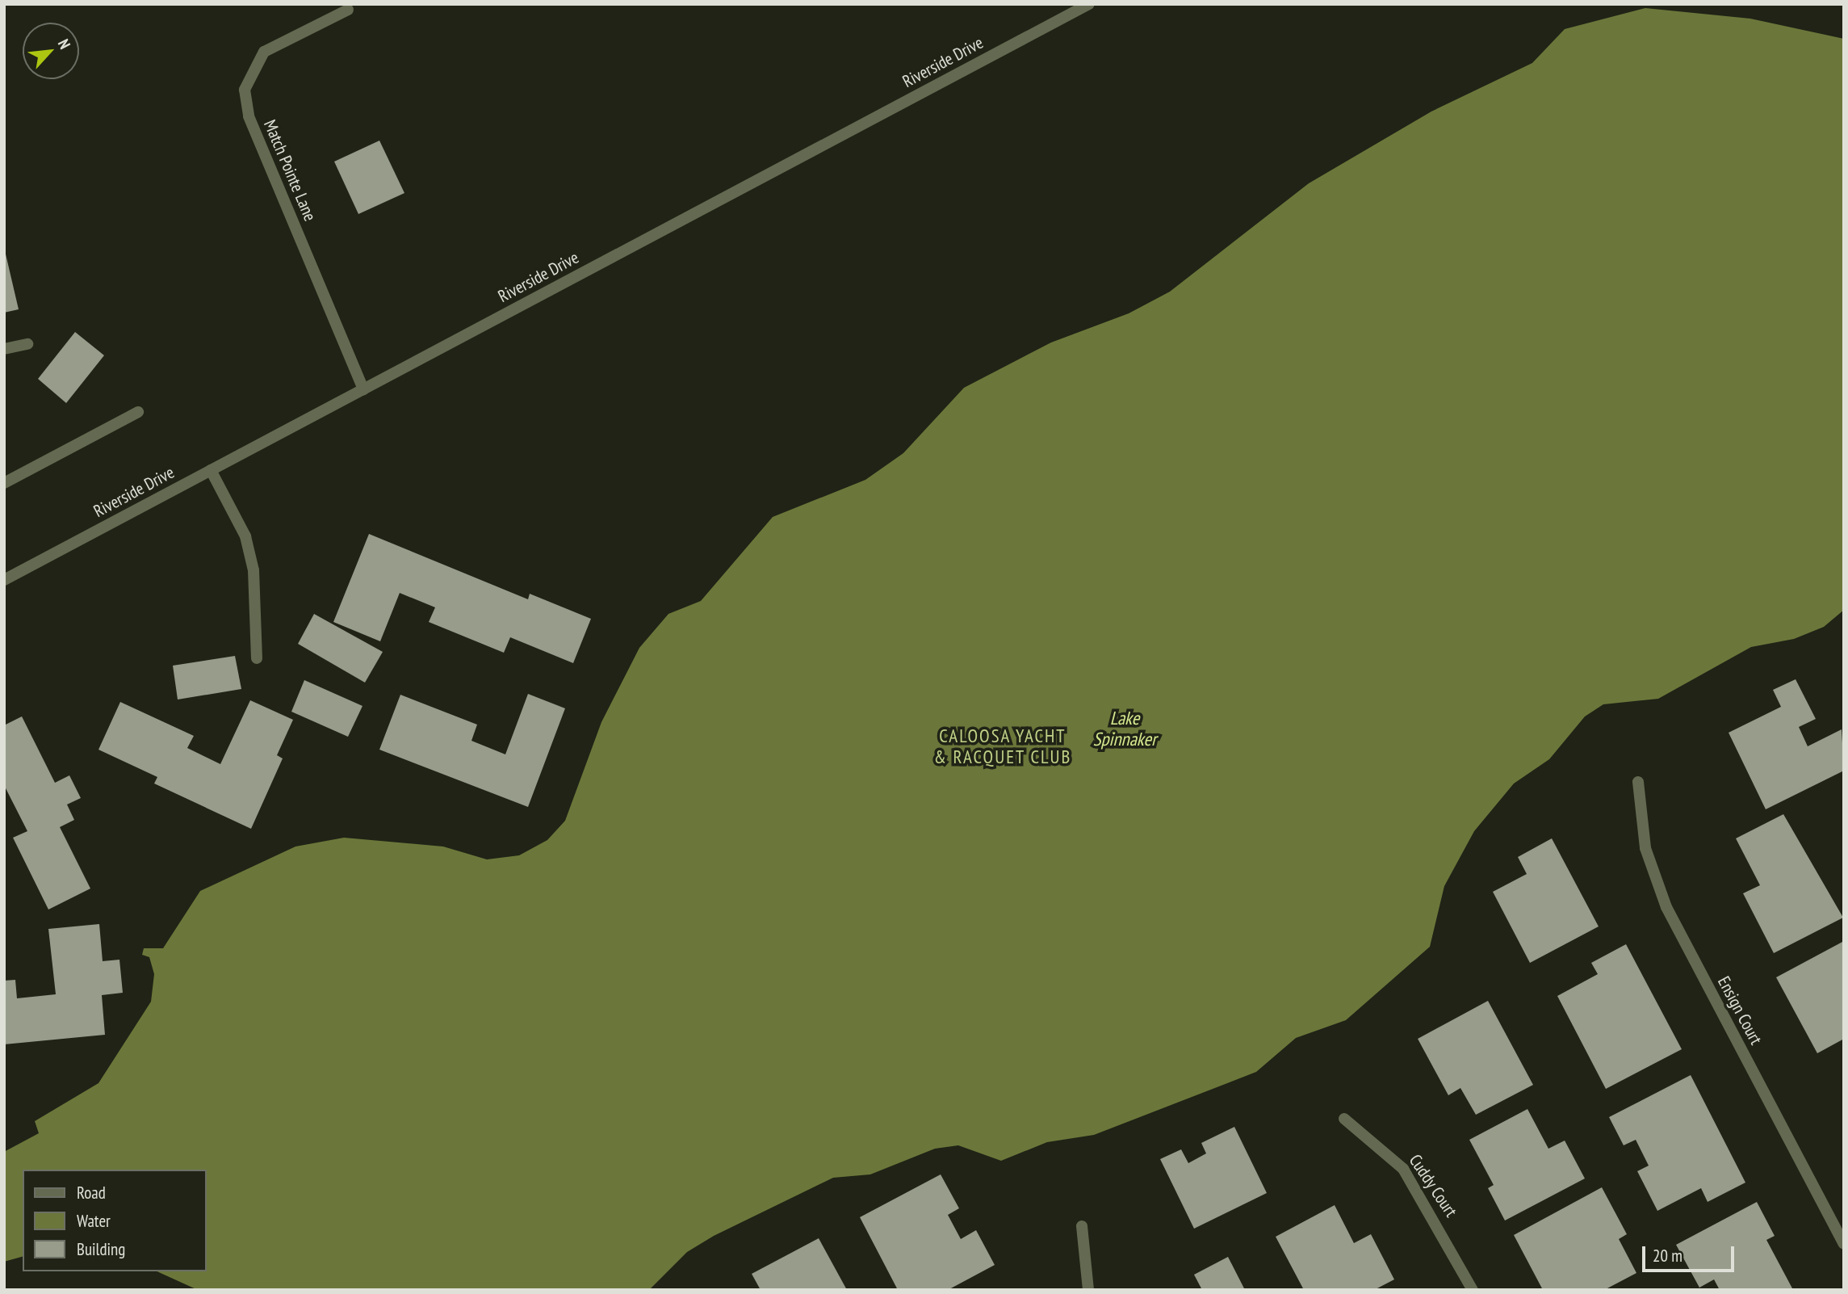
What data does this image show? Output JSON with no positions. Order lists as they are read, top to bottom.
{
  "streets": {
    "street": [
      "Riverside Drive",
      "Match Pointe Lane",
      "Ensign Court",
      "Cuddy Court"
    ]
  },
  "crossings": [
    ["Riverside Drive", "Match Pointe Lane"]
  ],
  "districts": ["CALOOSA YACHT & RACQUET CLUB"],
  "water": ["Lake Spinnaker"],
  "legend": ["Road", "Water", "Building"],
  "scale_bar": "20 m",
  "north": "top right"
}
